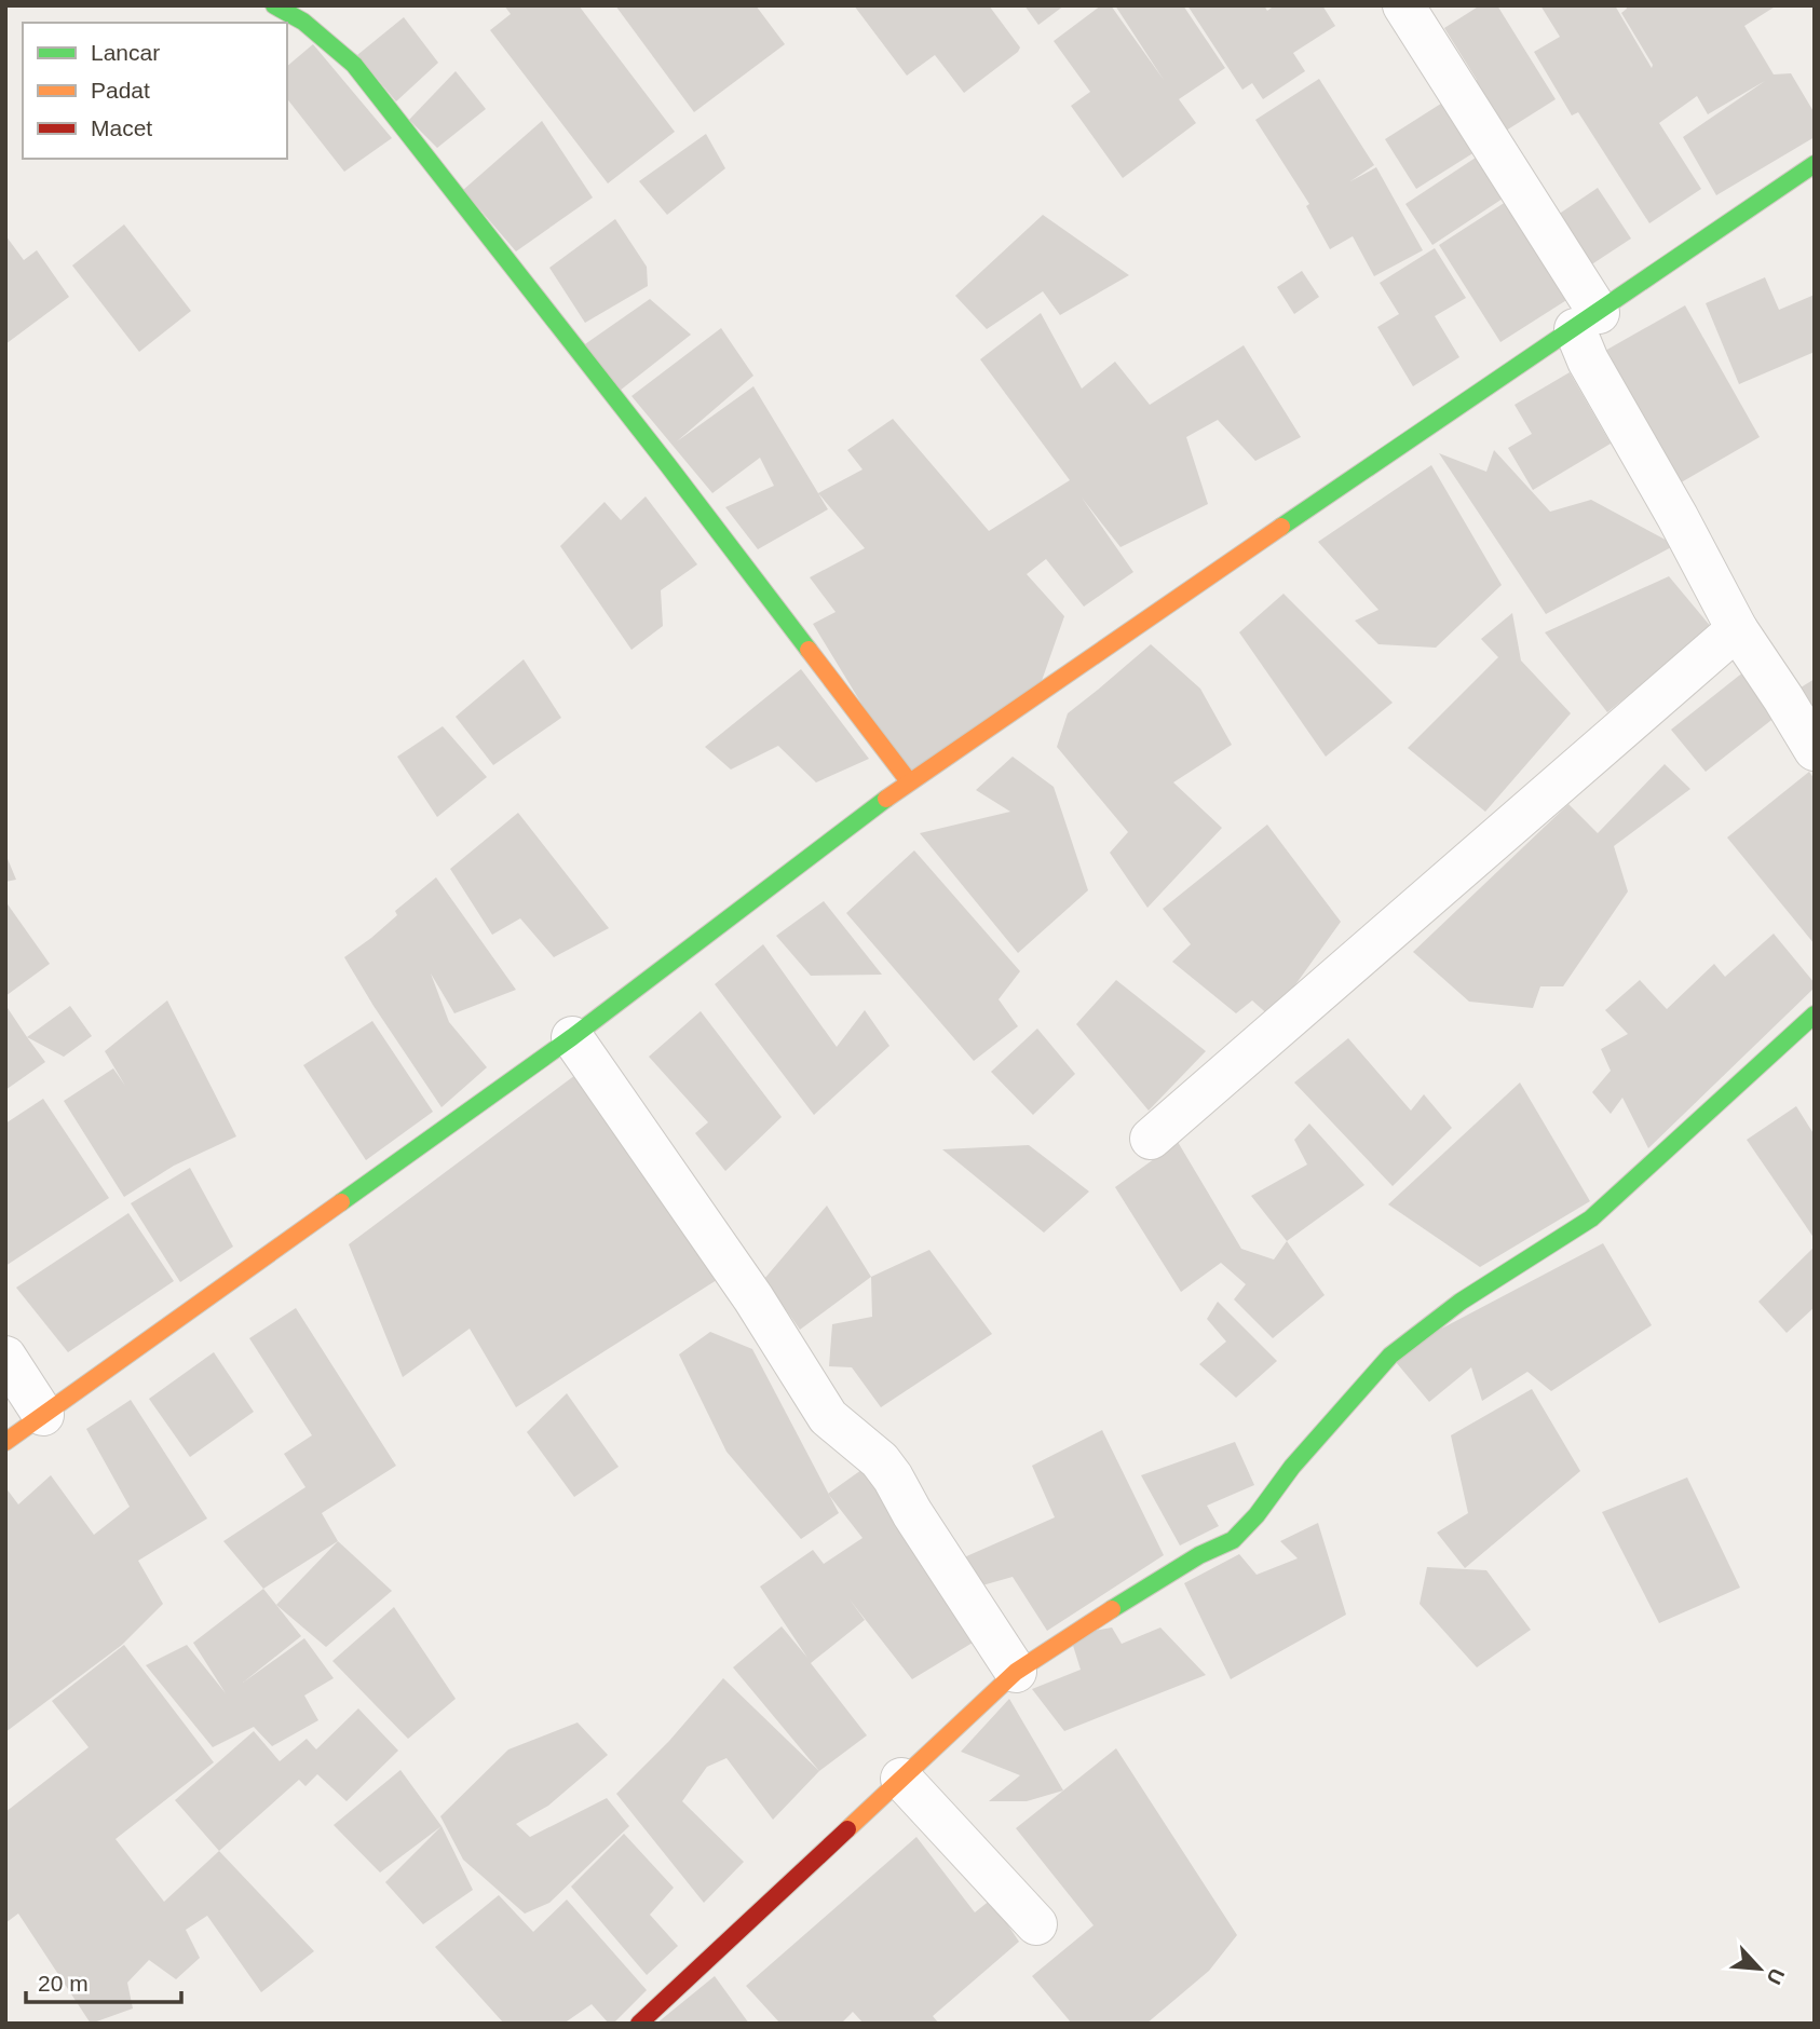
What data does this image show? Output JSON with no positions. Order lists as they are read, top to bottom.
{
  "legend": ["Lancar", "Padat", "Macet"],
  "scale_bar": "20 m",
  "north": "bottom right"
}
